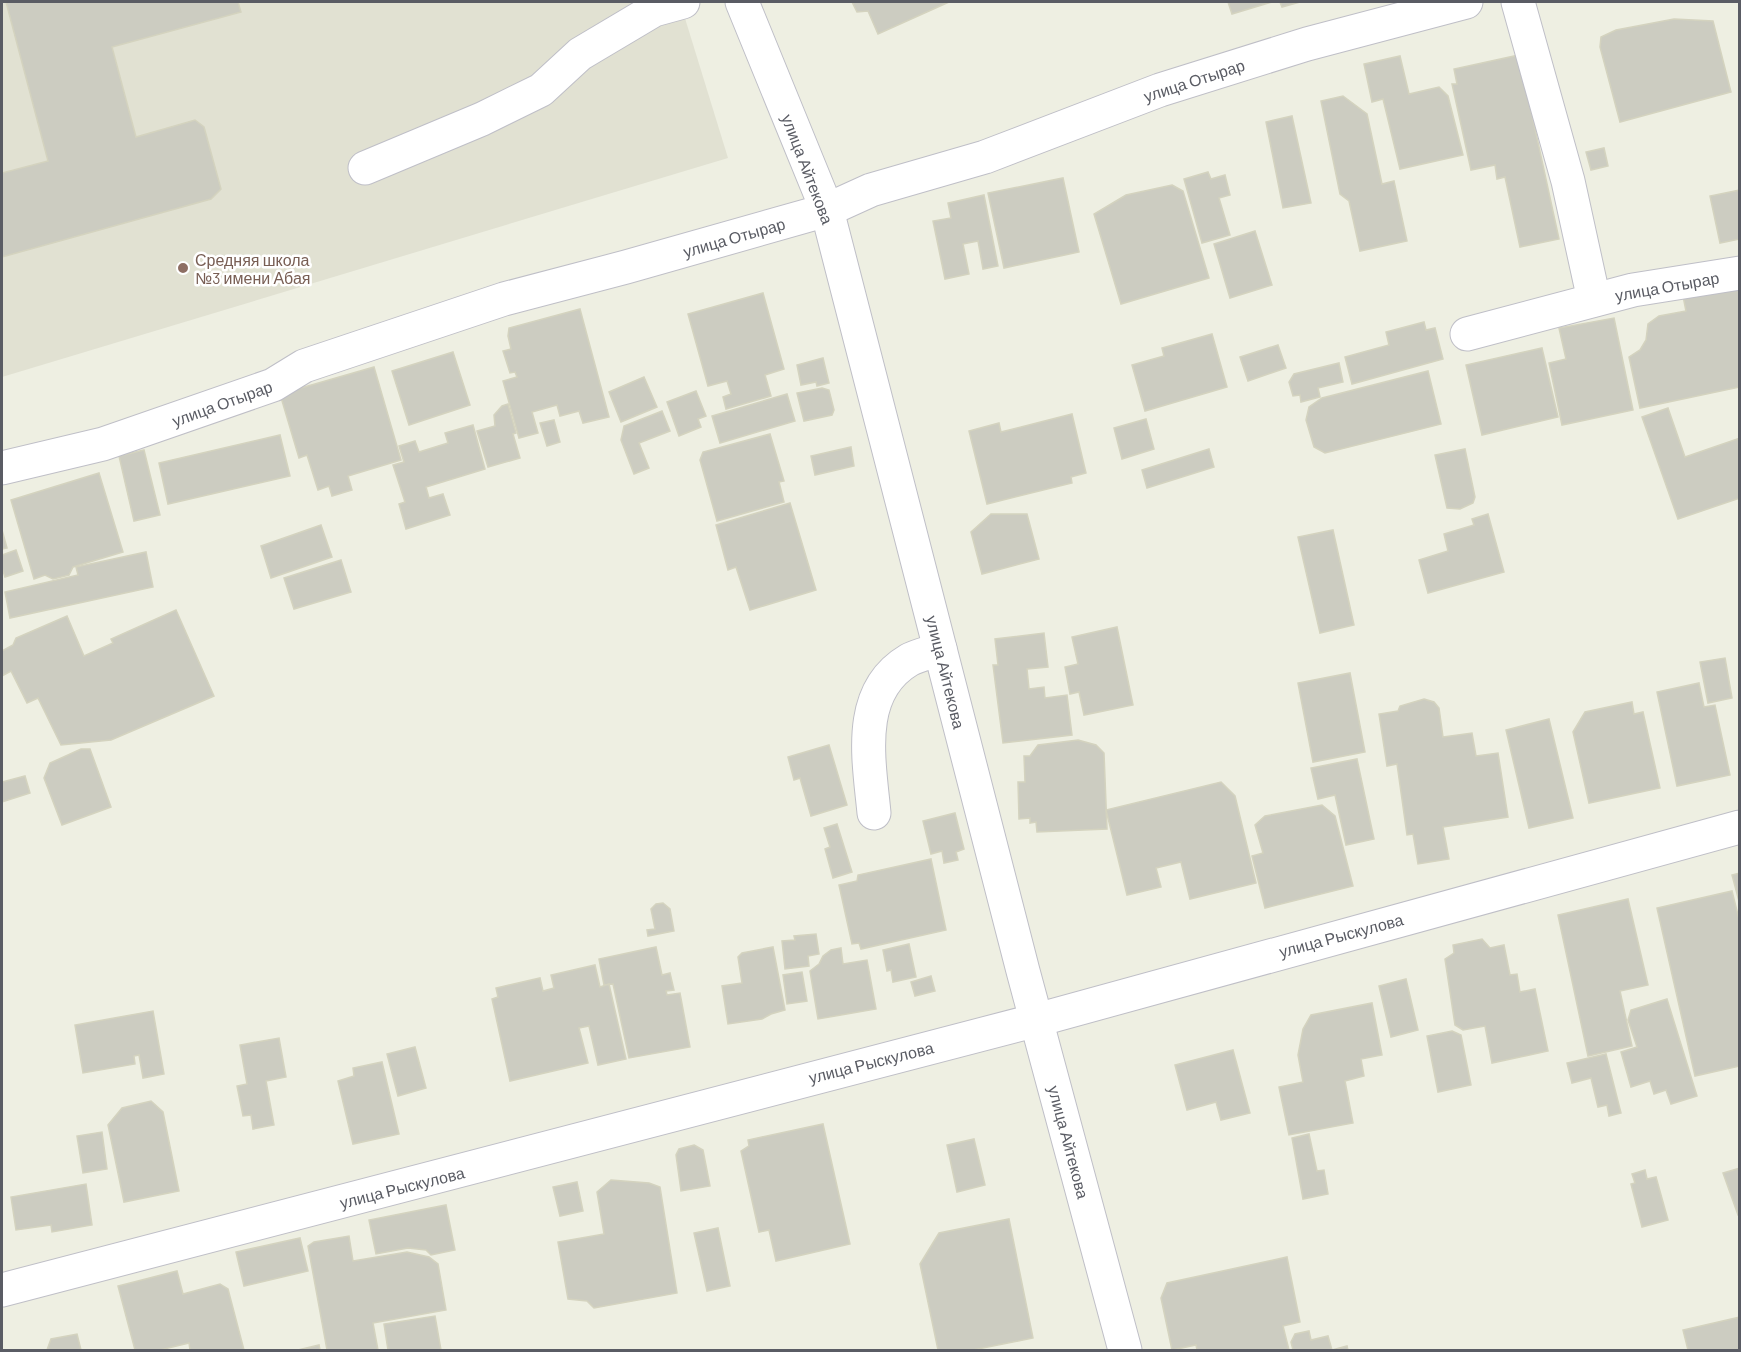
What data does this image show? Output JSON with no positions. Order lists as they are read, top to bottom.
{
  "streets": {
    "street": ["улица Отырар", "улица Айтекова", "улица Рыскулова"]
  },
  "crossings": [
    ["улица Отырар", "улица Айтекова"],
    ["улица Айтекова", "улица Рыскулова"]
  ],
  "places": ["Средняя школа №3 имени Абая"]
}
